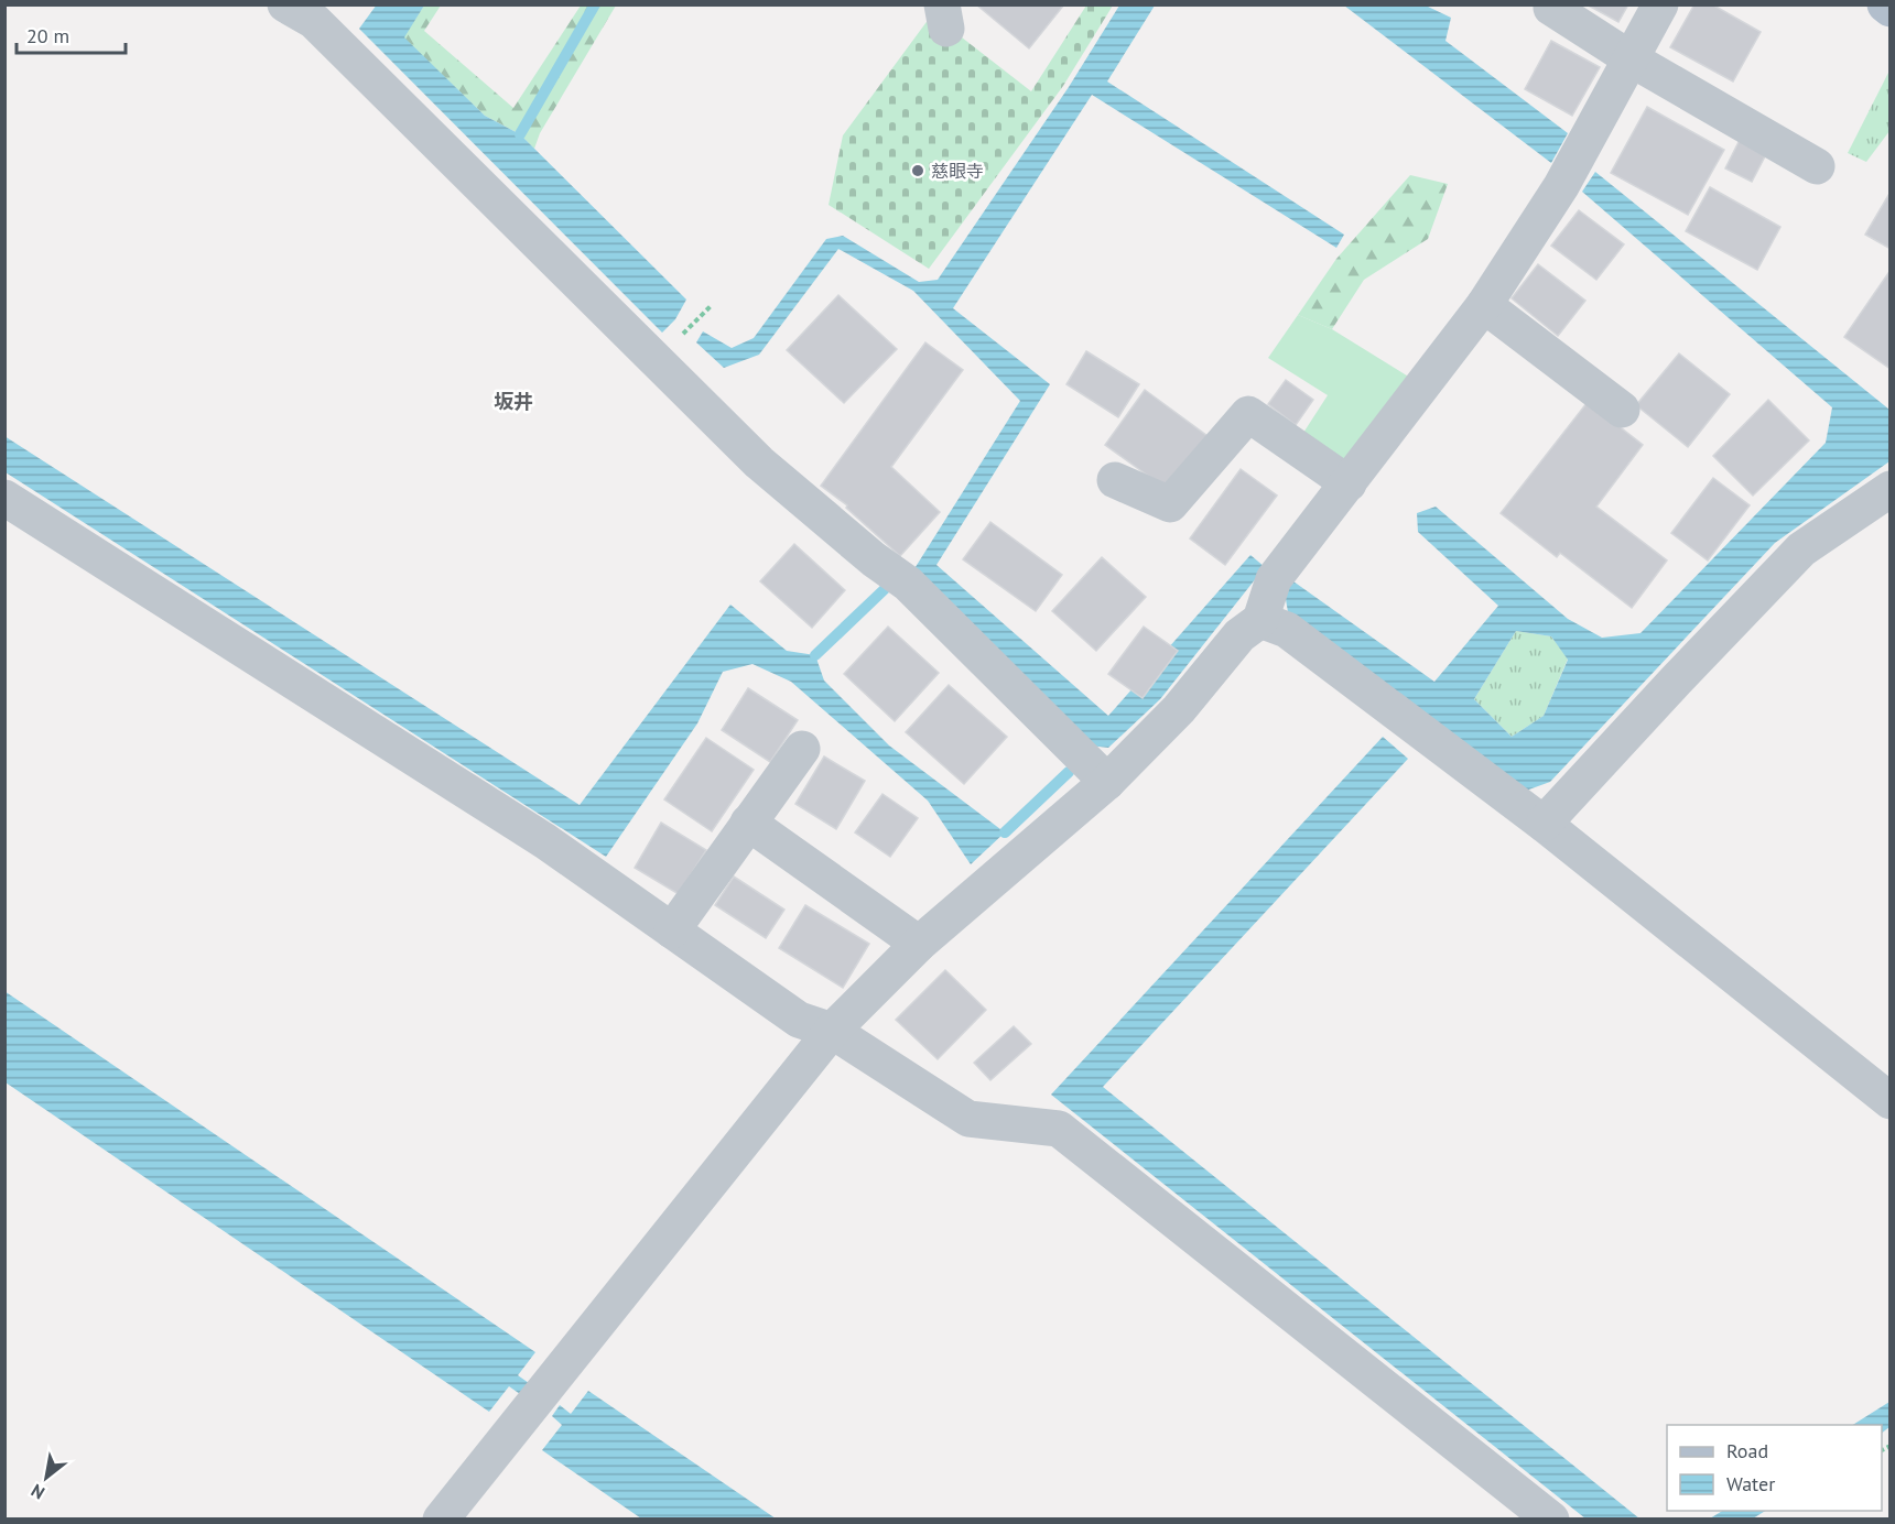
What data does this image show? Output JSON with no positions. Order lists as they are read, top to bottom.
{
  "districts": ["坂井"],
  "places": ["慈眼寺"],
  "legend": ["Road", "Water"],
  "scale_bar": "20 m",
  "north": "bottom left"
}
